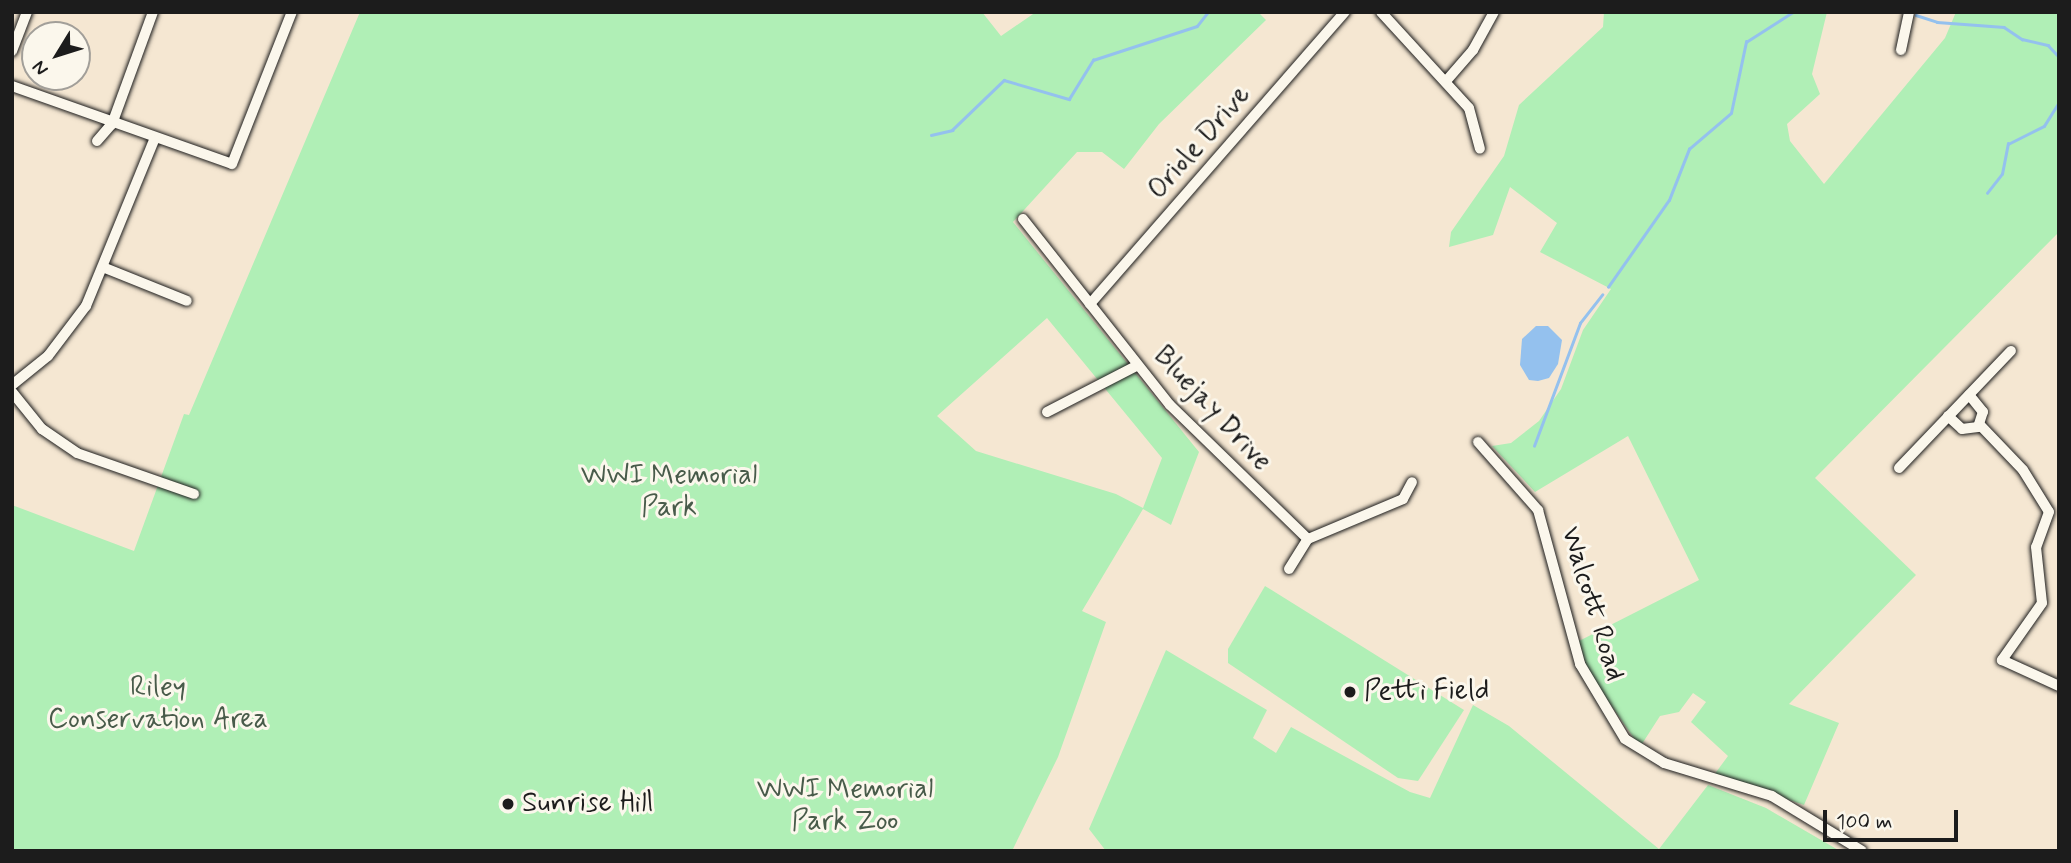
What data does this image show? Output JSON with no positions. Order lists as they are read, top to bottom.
{
  "streets": {
    "street": ["Oriole Drive", "Bluejay Drive", "Walcott Road"]
  },
  "crossings": [
    ["Oriole Drive", "Bluejay Drive"]
  ],
  "parks": ["WWI Memorial Park", "Riley Conservation Area", "WWI Memorial Park Zoo"],
  "places": ["Petti Field", "Sunrise Hill"],
  "scale_bar": "100 m",
  "north": "bottom left"
}
